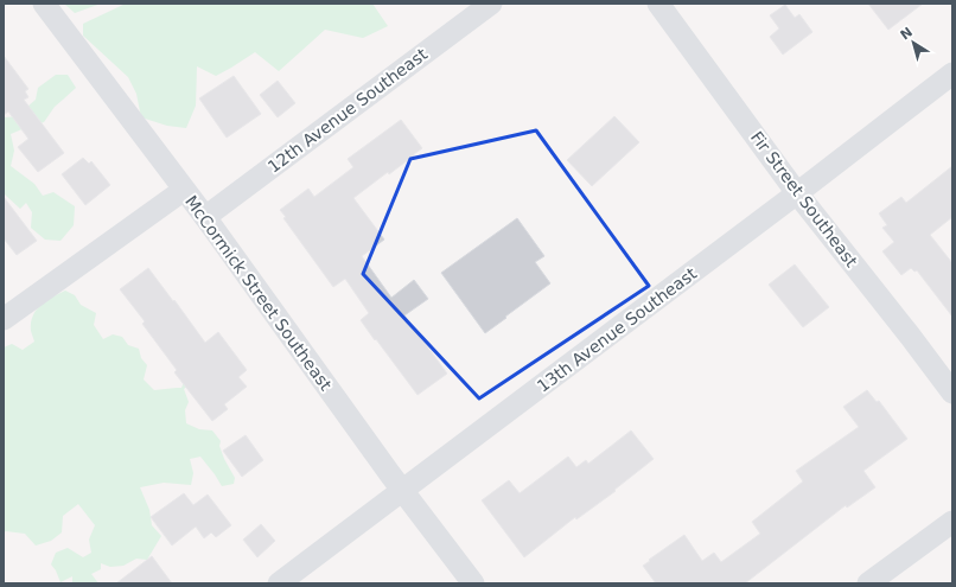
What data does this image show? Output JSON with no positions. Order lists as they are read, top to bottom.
{
  "streets": {
    "street": [
      "12th Avenue Southeast",
      "Fir Street Southeast",
      "McCormick Street Southeast",
      "13th Avenue Southeast"
    ]
  },
  "crossings": [
    ["12th Avenue Southeast", "McCormick Street Southeast"],
    ["Fir Street Southeast", "13th Avenue Southeast"],
    ["McCormick Street Southeast", "13th Avenue Southeast"]
  ],
  "north": "top left"
}
